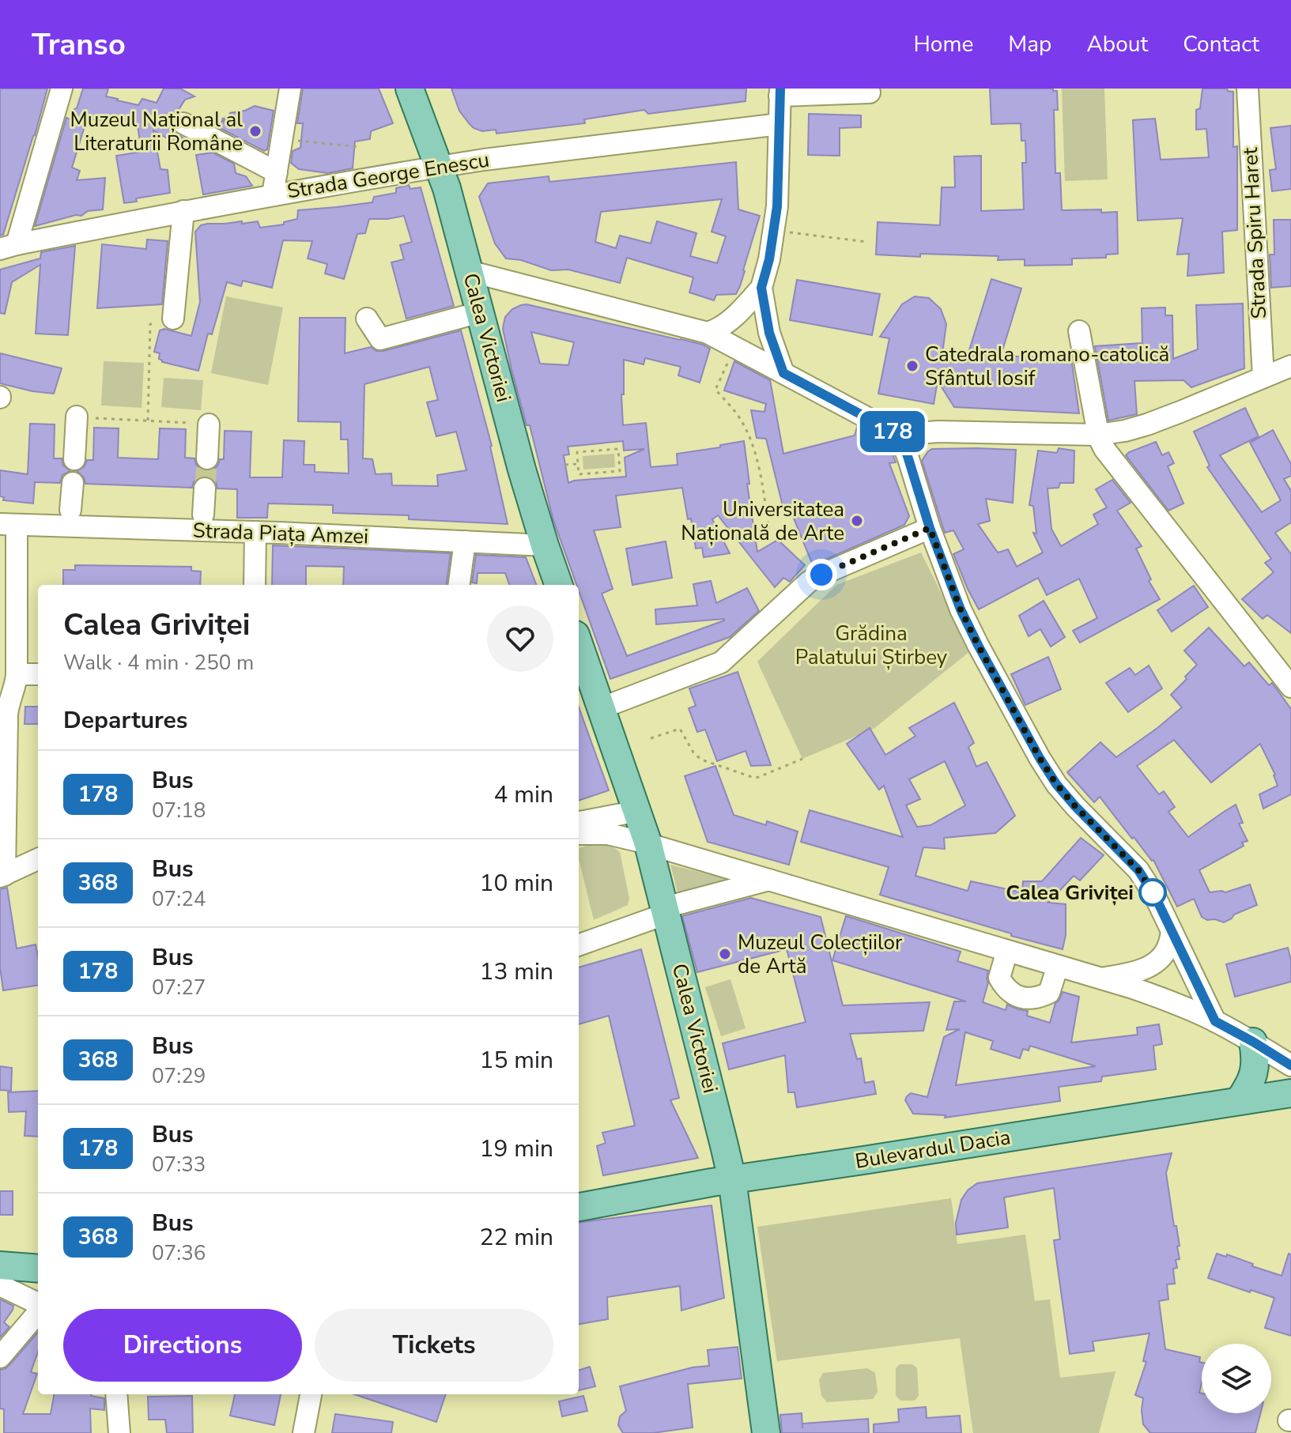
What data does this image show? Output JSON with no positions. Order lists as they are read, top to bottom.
{
  "streets": {
    "main road": ["Calea Victoriei", "Bulevardul Dacia"],
    "street": ["Strada George Enescu", "Strada Spiru Haret", "Strada Piața Amzei"]
  },
  "crossings": [
    ["Strada George Enescu", "Calea Victoriei"],
    ["Calea Victoriei", "Strada Piața Amzei"],
    ["Calea Victoriei", "Bulevardul Dacia"]
  ],
  "parks": ["Grădina Palatului Știrbey"],
  "places": [
    "Muzeul Național al Literaturii Române",
    "Catedrala romano-catolică Sfântul Iosif",
    "Universitatea Națională de Arte",
    "Calea Griviței",
    "Muzeul Colecțiilor de Artă"
  ],
  "lines": ["bus line 178"],
  "page": {
    "header": "Transo",
    "nav": [
      "Home",
      "Map",
      "About",
      "Contact"
    ],
    "on_map": "178",
    "heading": [
      ["Calea Griviței", "Walk · 4 min · 250 m"],
      "Departures"
    ],
    "list": [
      {
        "mark": "178",
        "name": "Bus",
        "note": "07:18",
        "value": "4 min"
      },
      {
        "mark": "368",
        "name": "Bus",
        "note": "07:24",
        "value": "10 min"
      },
      {
        "mark": "178",
        "name": "Bus",
        "note": "07:27",
        "value": "13 min"
      },
      {
        "mark": "368",
        "name": "Bus",
        "note": "07:29",
        "value": "15 min"
      },
      {
        "mark": "178",
        "name": "Bus",
        "note": "07:33",
        "value": "19 min"
      },
      {
        "mark": "368",
        "name": "Bus",
        "note": "07:36",
        "value": "22 min"
      }
    ],
    "buttons": ["Directions", "Tickets"]
  }
}
